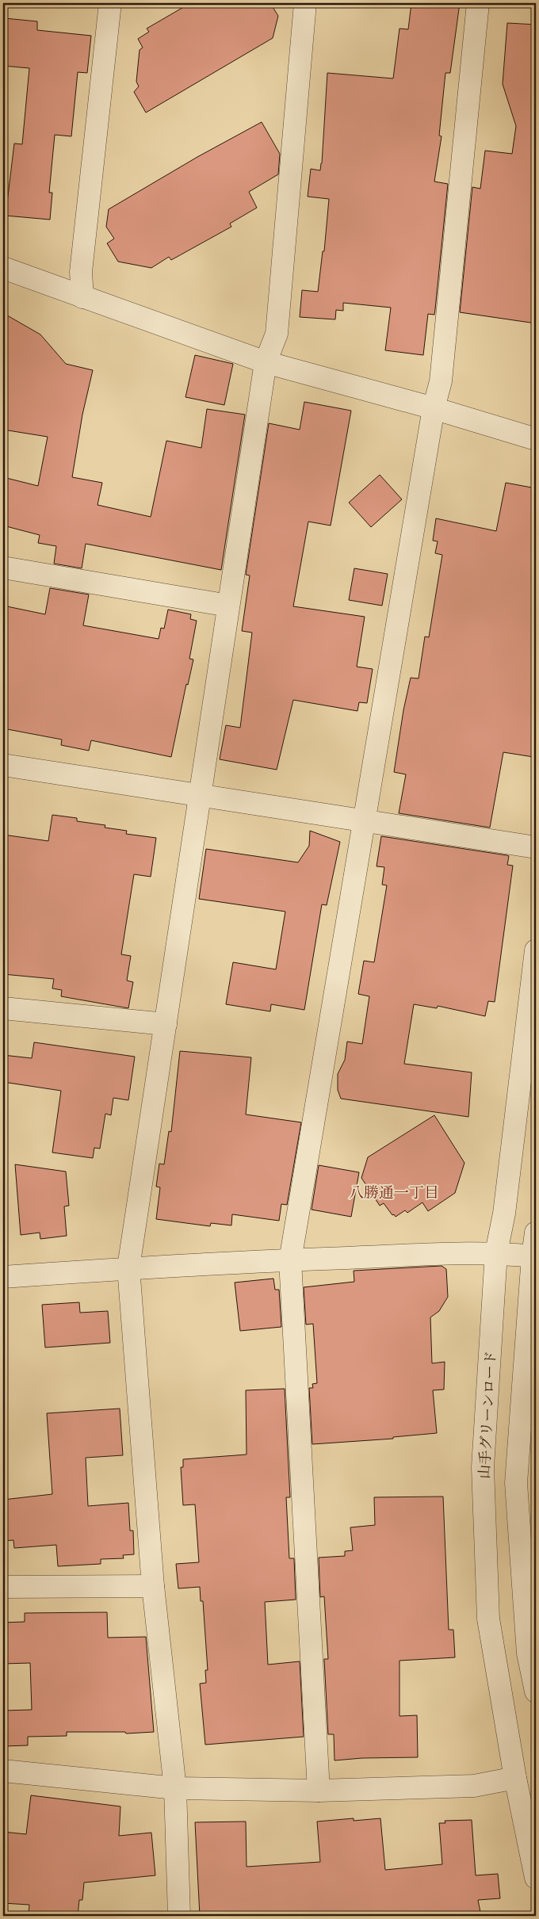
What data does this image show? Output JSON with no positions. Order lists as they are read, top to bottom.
{
  "streets": {
    "street": ["山手グリーンロード"]
  },
  "districts": ["八勝通一丁目"]
}
